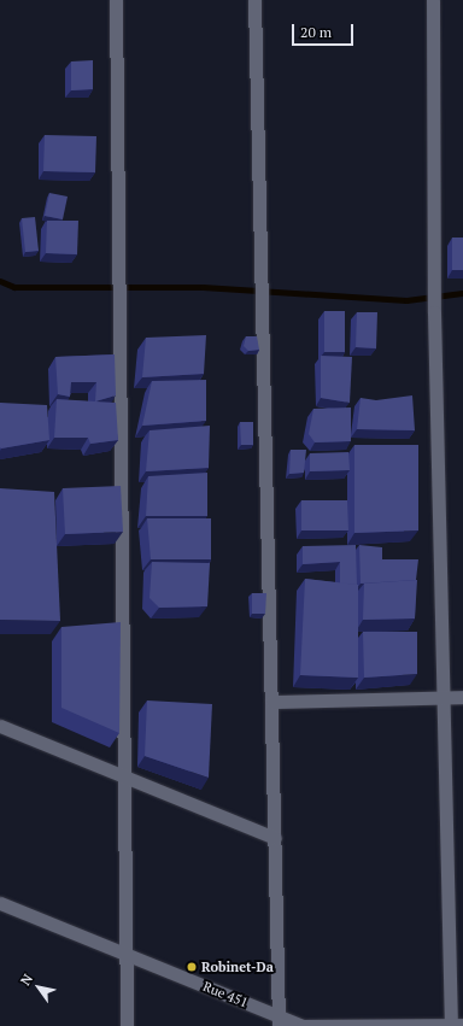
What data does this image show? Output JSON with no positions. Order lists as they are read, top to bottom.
{
  "streets": {
    "street": ["Rue 451"]
  },
  "places": ["Robinet-Da"],
  "scale_bar": "20 m",
  "north": "top left"
}
